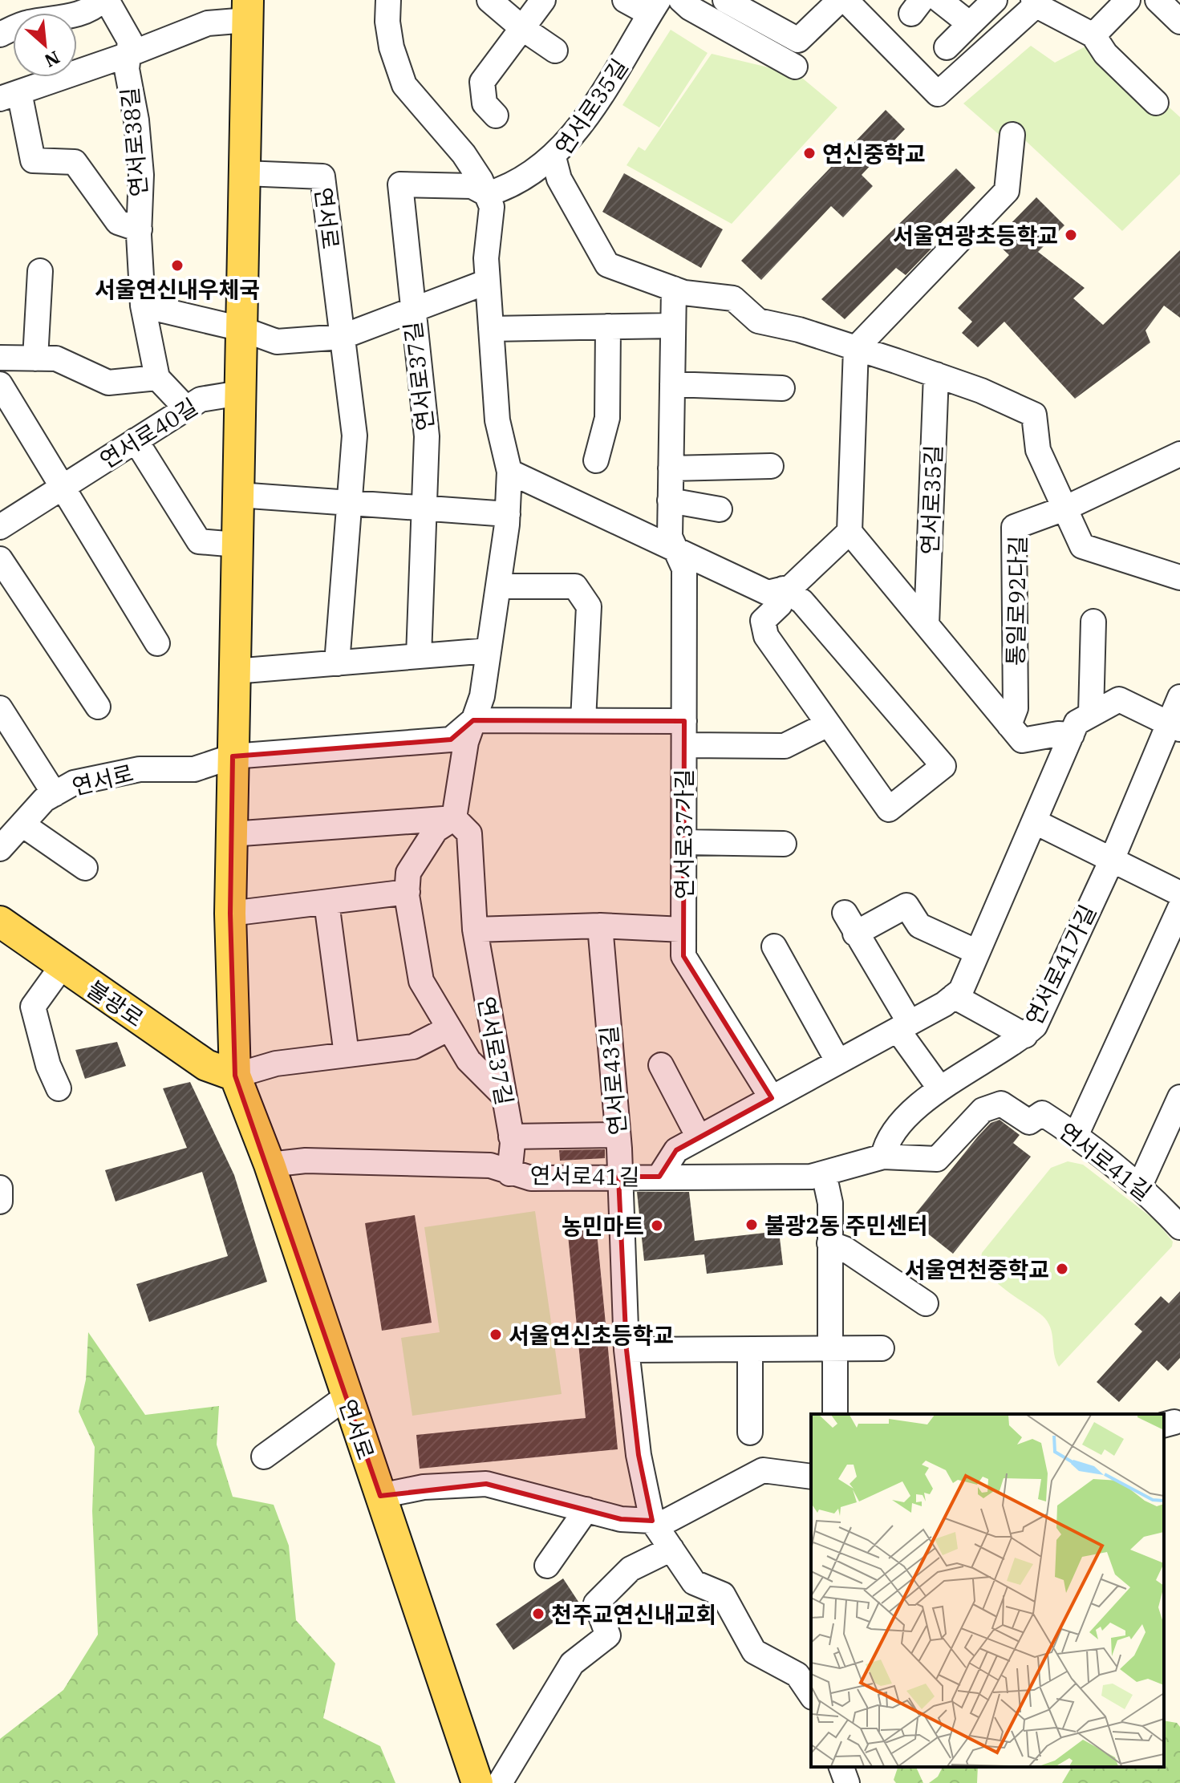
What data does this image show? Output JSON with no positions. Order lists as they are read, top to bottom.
{
  "streets": {
    "main road": ["연서로", "불광로"],
    "street": [
      "연서로35길",
      "연서로38길",
      "연서로37길",
      "연서로40길",
      "통일로92다길",
      "연서로37가길",
      "연서로41가길",
      "연서로43길",
      "연서로41길"
    ]
  },
  "crossings": [
    ["연서로35길", "통일로92다길"],
    ["연서로38길", "연서로"],
    ["연서로38길", "연서로40길"],
    ["연서로", "연서로40길"],
    ["연서로", "불광로"],
    ["연서로", "연서로41길"],
    ["연서로37길", "연서로41길"],
    ["연서로41가길", "연서로41길"],
    ["연서로43길", "연서로41길"]
  ],
  "places": [
    "연신중학교",
    "서울연광초등학교",
    "서울연신내우체국",
    "불광2동 주민센터",
    "농민마트",
    "서울연천중학교",
    "서울연신초등학교",
    "천주교연신내교회"
  ],
  "north": "bottom right"
}
